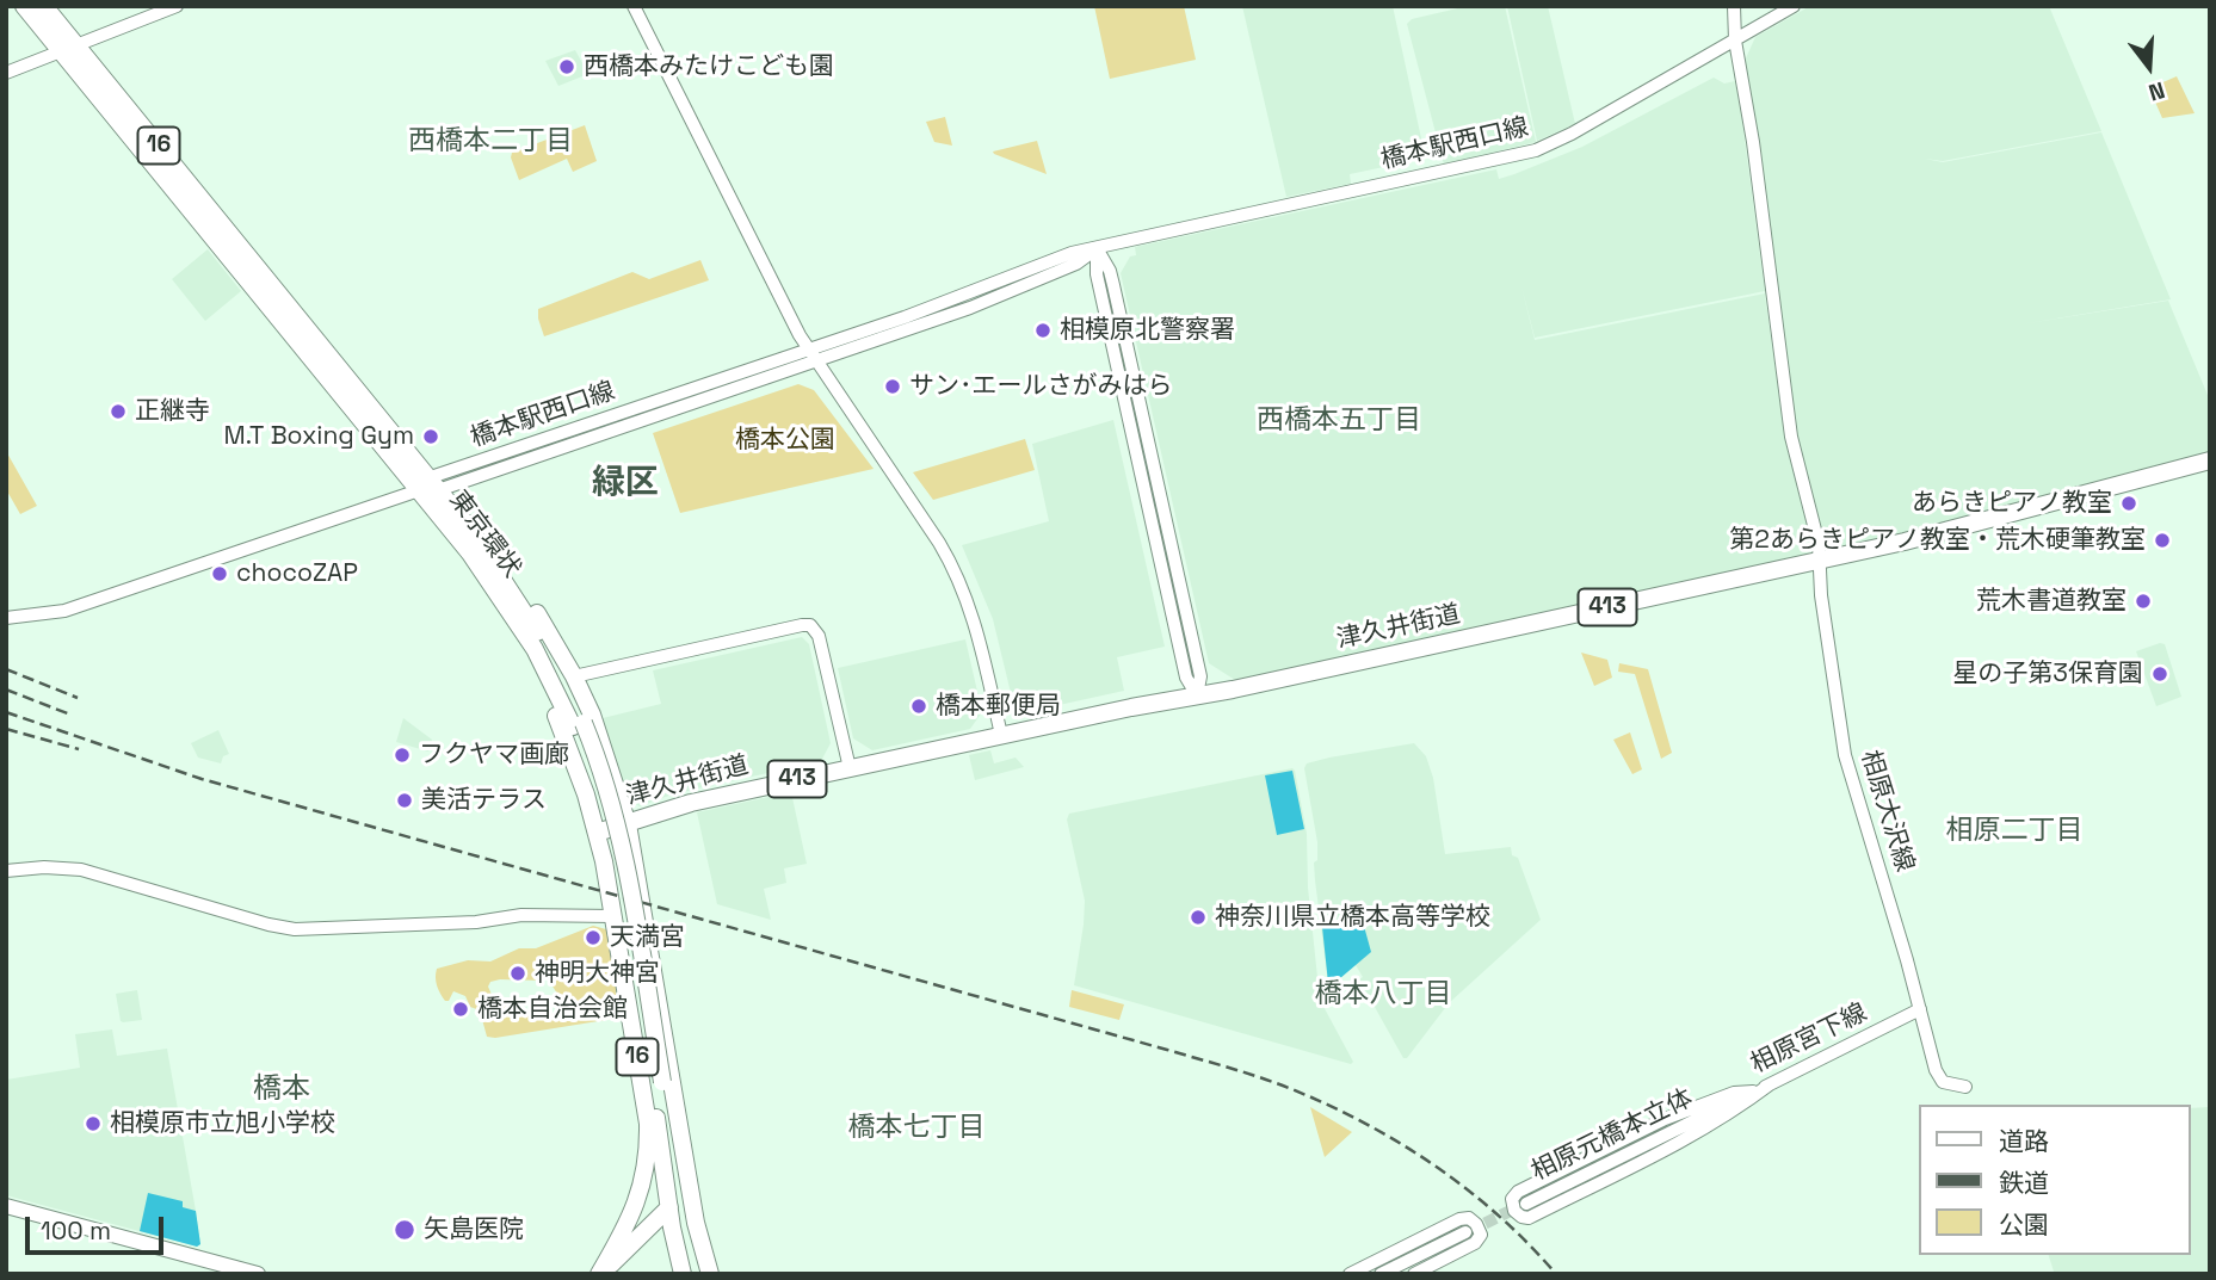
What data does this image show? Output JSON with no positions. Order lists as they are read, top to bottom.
{
  "streets": {
    "highway": [
      "16",
      "東京環状",
      "413",
      "津久井街道"
    ],
    "street": [
      "橋本駅西口線",
      "相原大沢線",
      "相原宮下線",
      "相原元橋本立体"
    ]
  },
  "crossings": [
    ["橋本駅西口線", "東京環状"],
    ["橋本駅西口線", "相原大沢線"],
    ["16", "東京環状"],
    ["16", "津久井街道"],
    ["津久井街道", "相原大沢線"],
    ["相原大沢線", "相原宮下線"],
    ["相原宮下線", "相原元橋本立体"]
  ],
  "districts": [
    "西橋本二丁目",
    "西橋本五丁目",
    "緑区",
    "相原二丁目",
    "橋本八丁目",
    "橋本",
    "橋本七丁目"
  ],
  "parks": ["橋本公園"],
  "places": [
    "西橋本みたけこども園",
    "相模原北警察署",
    "サン･エールさがみはら",
    "正継寺",
    "M.T Boxing Gym",
    "あらきピアノ教室",
    "第2あらきピアノ教室・荒木硬筆教室",
    "chocoZAP",
    "荒木書道教室",
    "星の子第3保育園",
    "橋本郵便局",
    "フクヤマ画廊",
    "美活テラス",
    "神奈川県立橋本高等学校",
    "天満宮",
    "神明大神宮",
    "橋本自治会館",
    "相模原市立旭小学校",
    "矢島医院"
  ],
  "legend": ["道路", "鉄道", "公園"],
  "scale_bar": "100 m",
  "north": "bottom"
}
